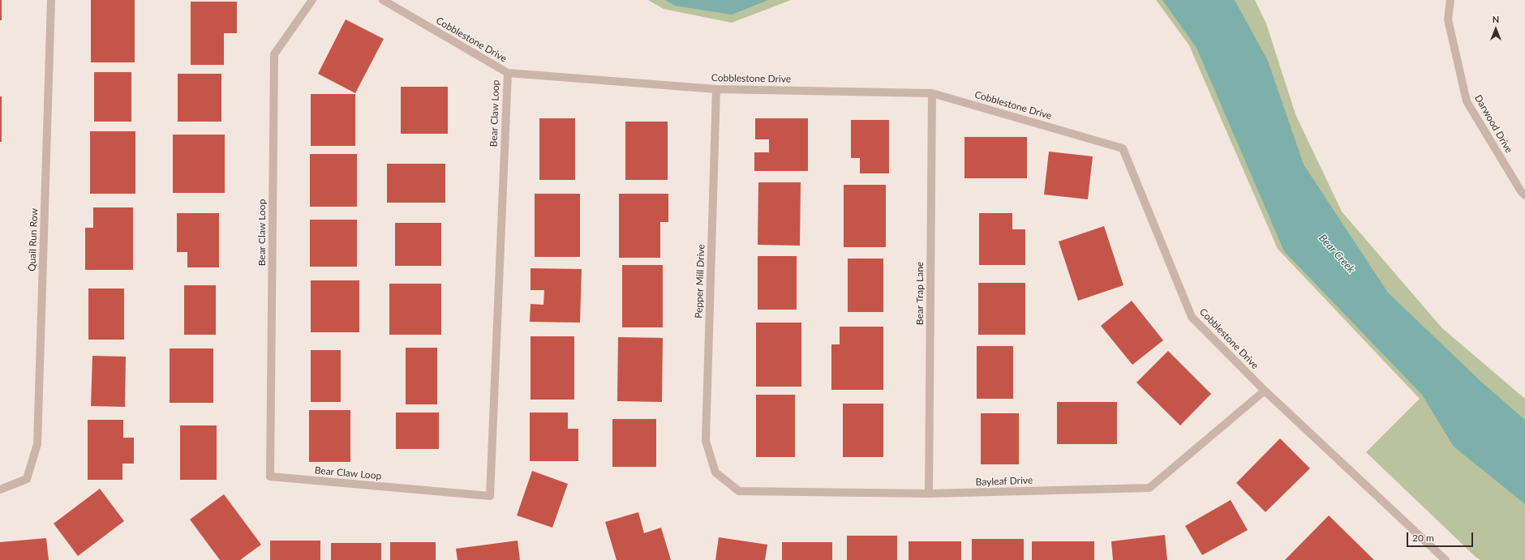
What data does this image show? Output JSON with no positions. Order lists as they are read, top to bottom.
{
  "streets": {
    "street": [
      "Cobblestone Drive",
      "Bear Claw Loop",
      "Darwood Drive",
      "Quail Run Row",
      "Pepper Mill Drive",
      "Bear Trap Lane",
      "Bayleaf Drive"
    ]
  },
  "crossings": [
    ["Cobblestone Drive", "Bear Claw Loop"],
    ["Cobblestone Drive", "Pepper Mill Drive"],
    ["Cobblestone Drive", "Bear Trap Lane"],
    ["Cobblestone Drive", "Bayleaf Drive"],
    ["Pepper Mill Drive", "Bayleaf Drive"],
    ["Bear Trap Lane", "Bayleaf Drive"]
  ],
  "water": ["Bear Creek"],
  "scale_bar": "20 m",
  "north": "top"
}
